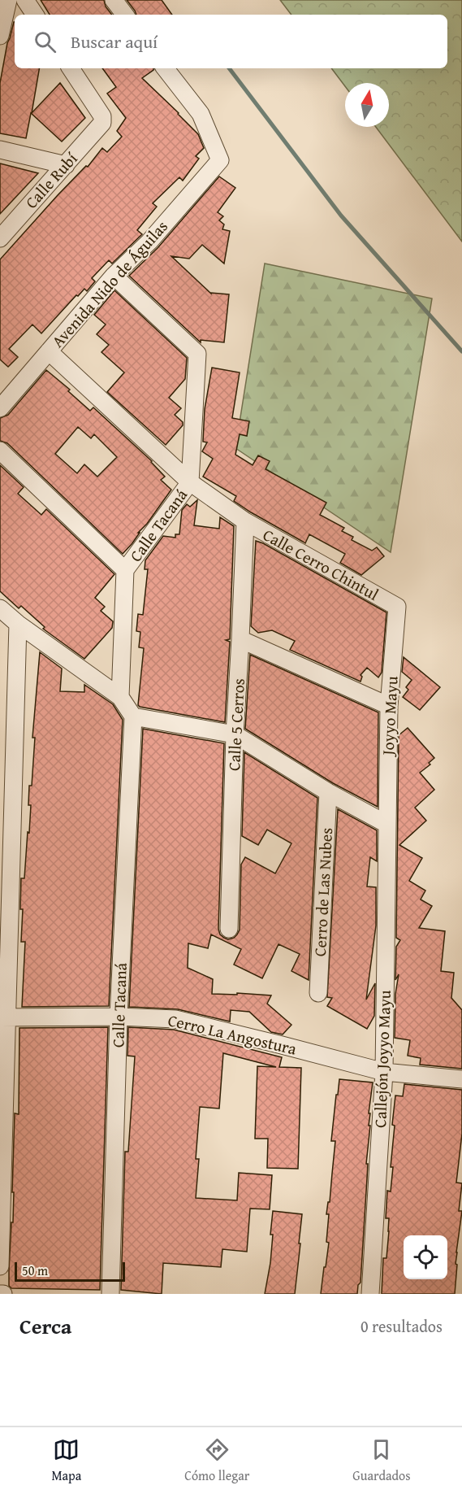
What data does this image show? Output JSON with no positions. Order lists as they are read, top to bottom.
{
  "streets": {
    "street": [
      "Calle Rubí",
      "Avenida Nido de Águilas",
      "Calle Tacaná",
      "Calle Cerro Chintul",
      "Joyyo Mayu",
      "Calle 5 Cerros",
      "Cerro de Las Nubes",
      "Cerro La Angostura",
      "Callejón Joyyo Mayu"
    ]
  },
  "crossings": [
    ["Avenida Nido de Águilas", "Calle Tacaná"],
    ["Avenida Nido de Águilas", "Calle Cerro Chintul"],
    ["Calle Tacaná", "Calle Cerro Chintul"],
    ["Calle Tacaná", "Cerro La Angostura"],
    ["Calle Cerro Chintul", "Joyyo Mayu"],
    ["Calle Cerro Chintul", "Calle 5 Cerros"],
    ["Joyyo Mayu", "Callejón Joyyo Mayu"],
    ["Cerro La Angostura", "Callejón Joyyo Mayu"]
  ],
  "scale_bar": "50 m",
  "north": "top",
  "page": {
    "search": "Buscar aquí",
    "scale": "50 m",
    "heading": ["Cerca", "0 resultados"],
    "nav": ["Mapa", "Cómo llegar", "Guardados"]
  }
}
